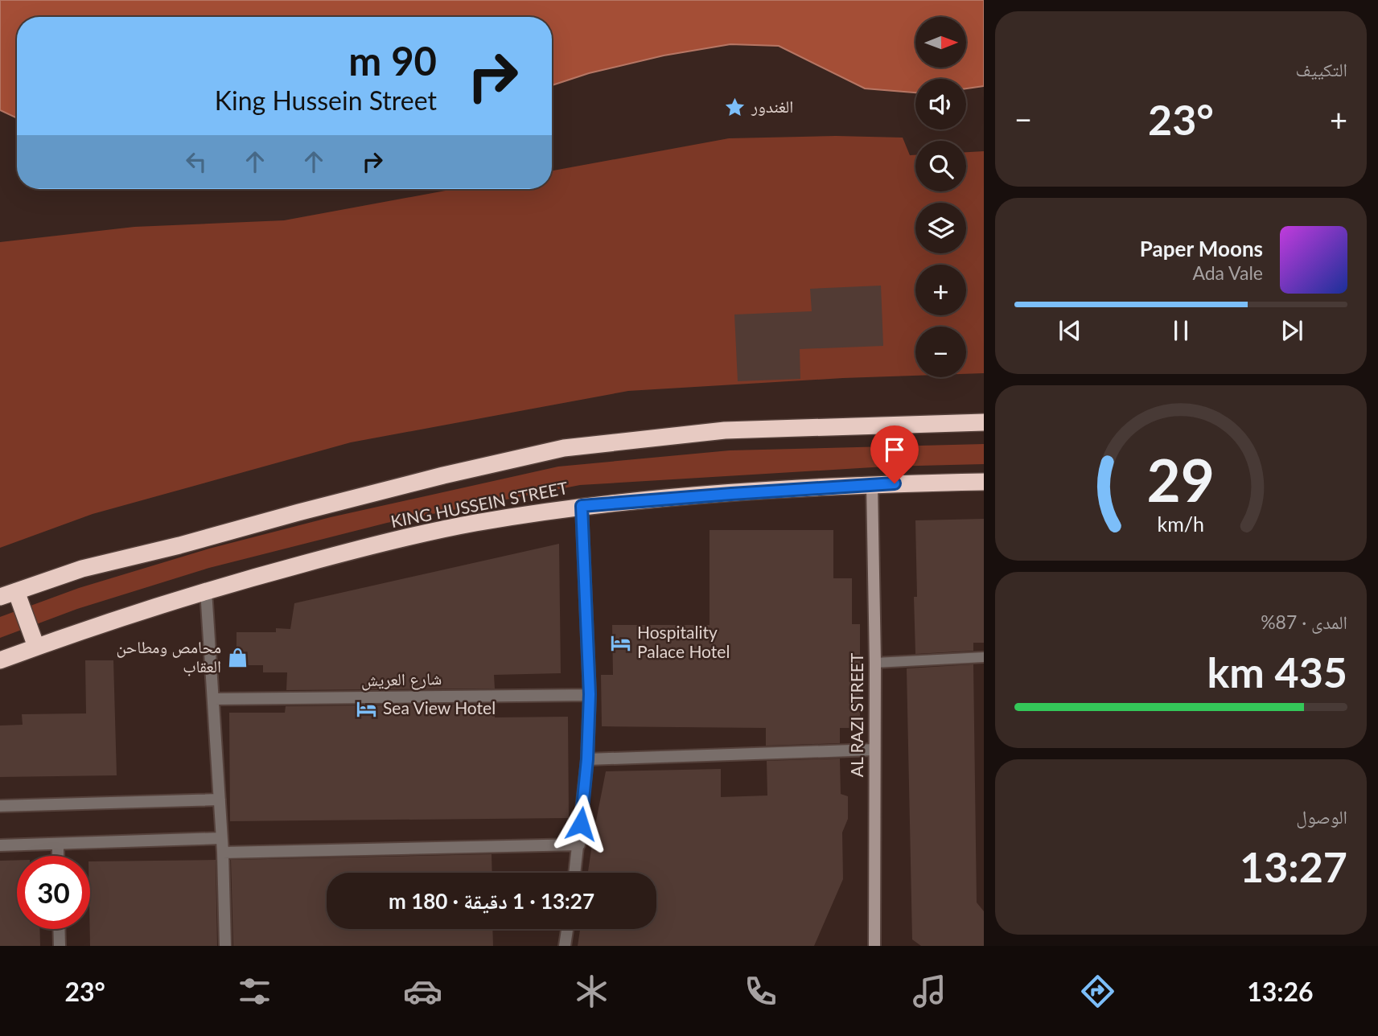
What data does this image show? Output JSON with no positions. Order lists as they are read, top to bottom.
{
  "streets": {
    "highway": ["KING HUSSEIN STREET"],
    "street": ["شارع العريش", "AL RAZI STREET"]
  },
  "crossings": [
    ["KING HUSSEIN STREET", "AL RAZI STREET"]
  ],
  "places": {
    "place": ["الغندور"],
    "hotel": ["Hospitality Palace Hotel", "Sea View Hotel"],
    "shop": ["محامص ومطاحن العقاب"]
  },
  "north": "right",
  "page": {
    "tile": [
      "التكييف",
      ["المدى · 87%", "435 km"],
      ["الوصول", "13:27"]
    ],
    "map_buttons": ["+", "−"],
    "turn": ["90 m", "King Hussein Street"],
    "heat": ["−", "23°", "+"],
    "song": ["Paper Moons", "Ada Vale"],
    "limit": "30",
    "trip": "13:27 · 1 دقيقة · 180 m",
    "tabs": ["13:26", "23°"],
    "gauge": ["29", "km/h"]
  }
}
